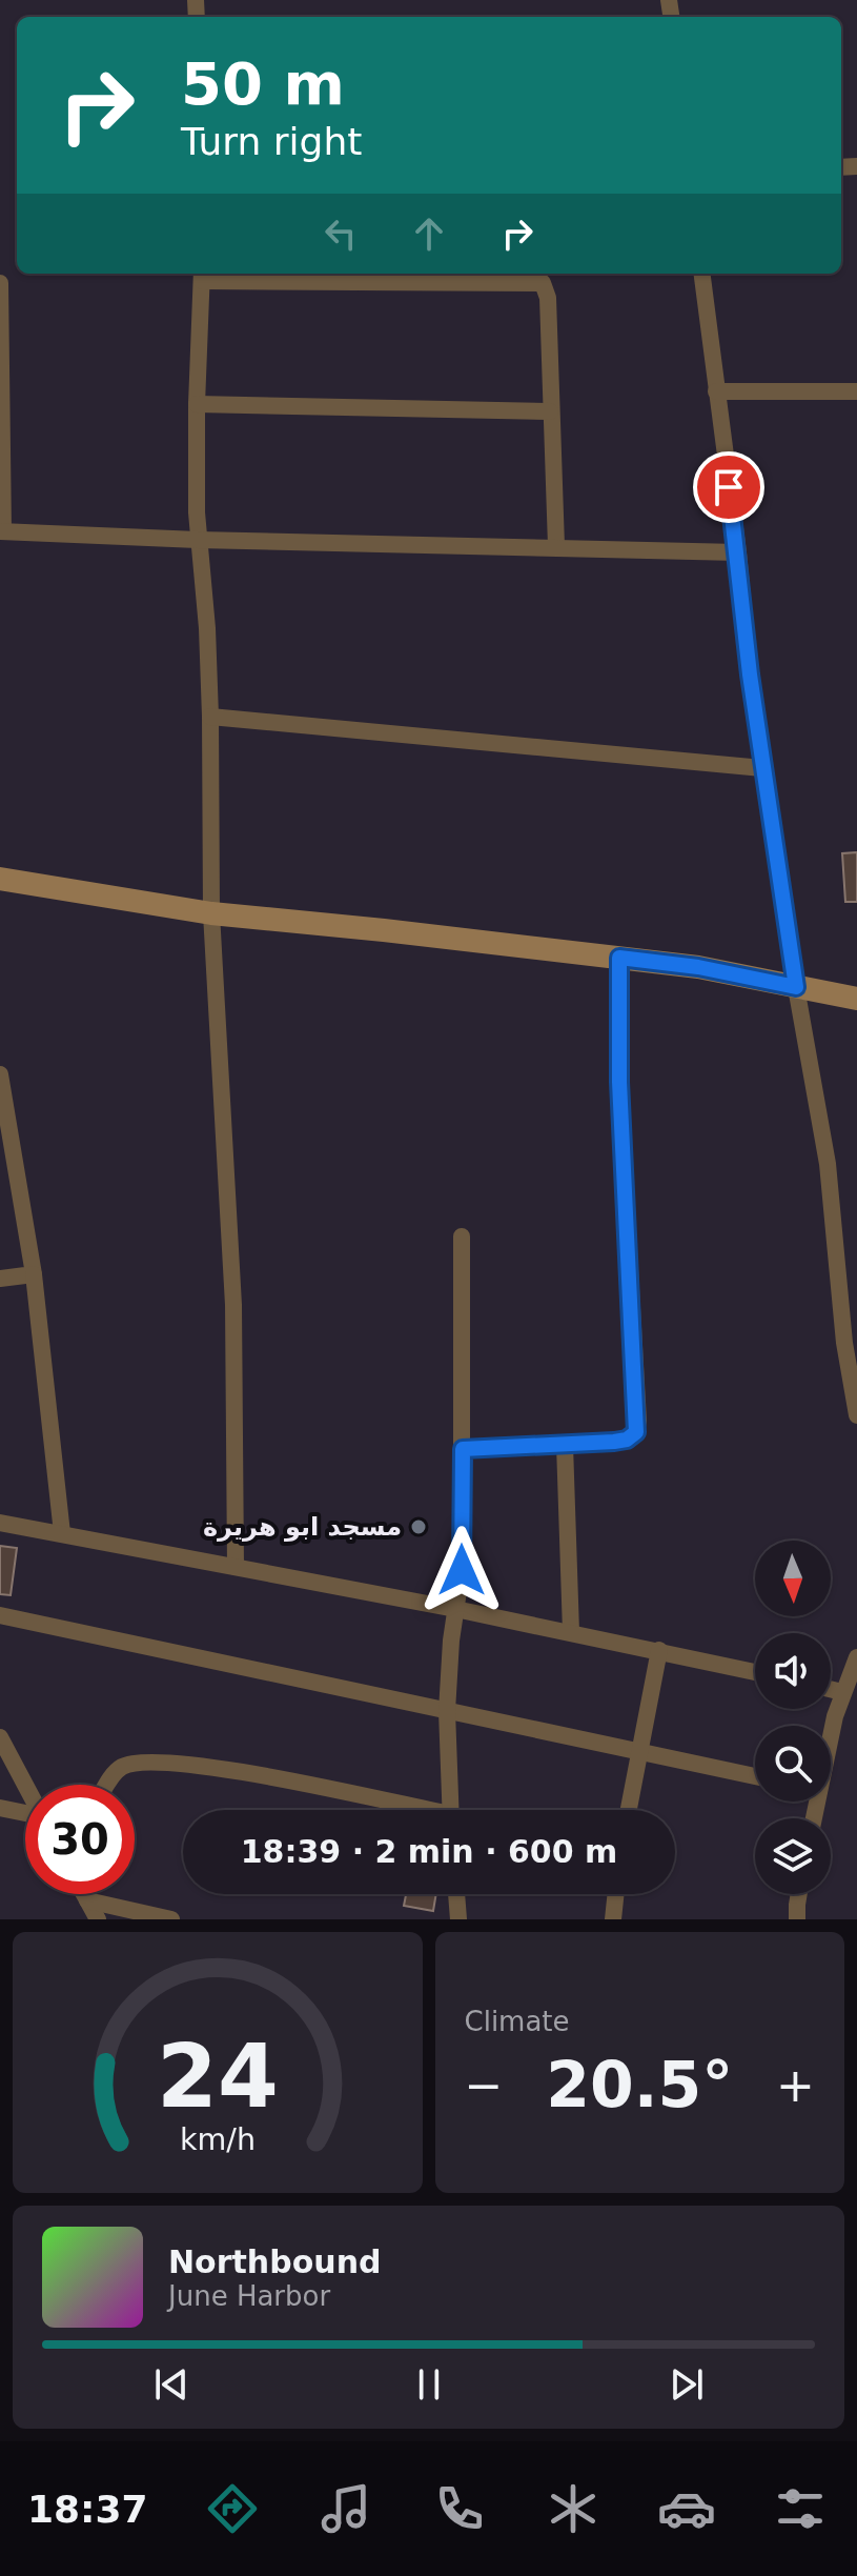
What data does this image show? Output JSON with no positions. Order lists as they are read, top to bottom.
{
  "places": ["مسجد ابو هريرة"],
  "north": "bottom",
  "page": {
    "turn": ["50 m", "Turn right"],
    "limit": "30",
    "trip": "18:39 · 2 min · 600 m",
    "tile": "Climate",
    "heat": ["−", "20.5°", "+"],
    "song": ["Northbound", "June Harbor"],
    "tabs": "18:37",
    "gauge": ["24", "km/h"]
  }
}
